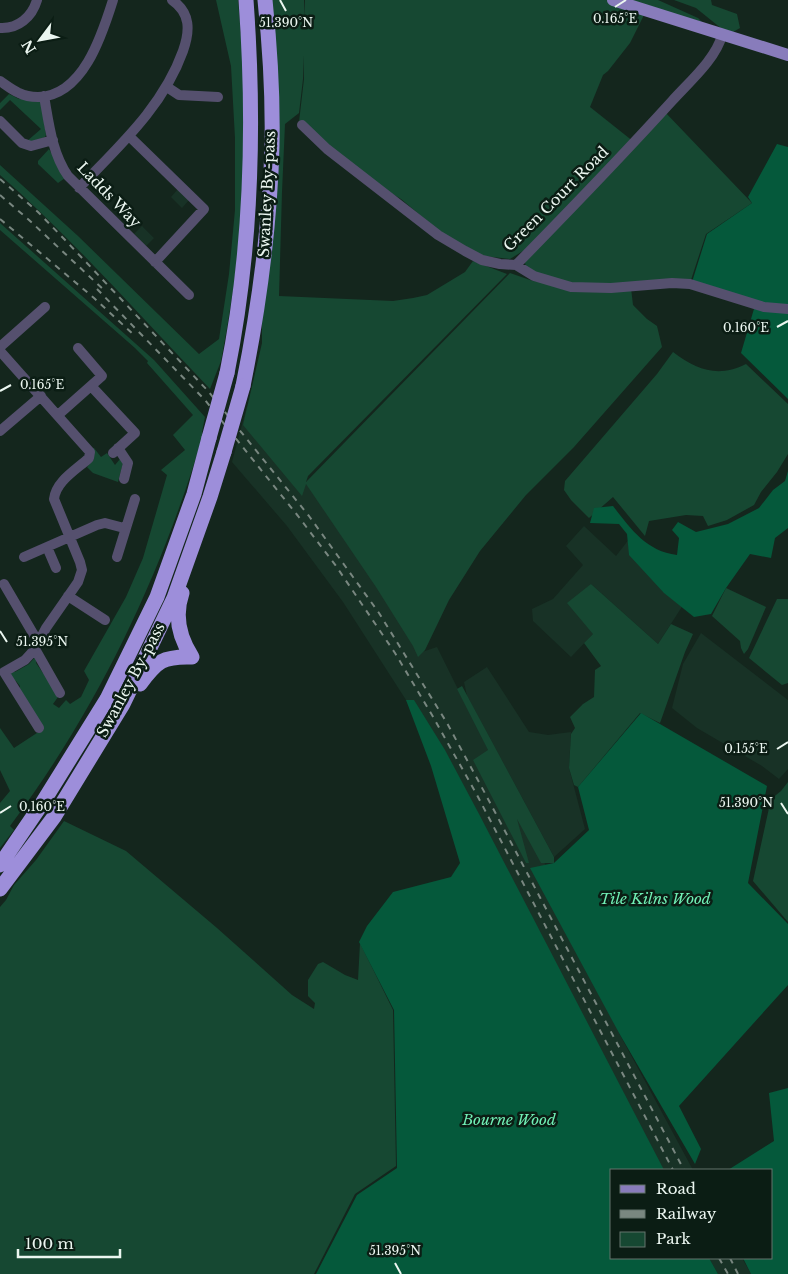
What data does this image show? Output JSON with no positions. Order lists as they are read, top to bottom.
{
  "streets": {
    "highway": ["Swanley By-pass"],
    "street": ["Ladds Way", "Green Court Road"]
  },
  "parks": ["Tile Kilns Wood", "Bourne Wood"],
  "legend": ["Road", "Railway", "Park"],
  "scale_bar": "100 m",
  "north": "bottom left",
  "coordinates": [
    "0.165°E",
    "51.390°N",
    "0.160°E",
    "51.395°N",
    "0.155°E"
  ]
}
